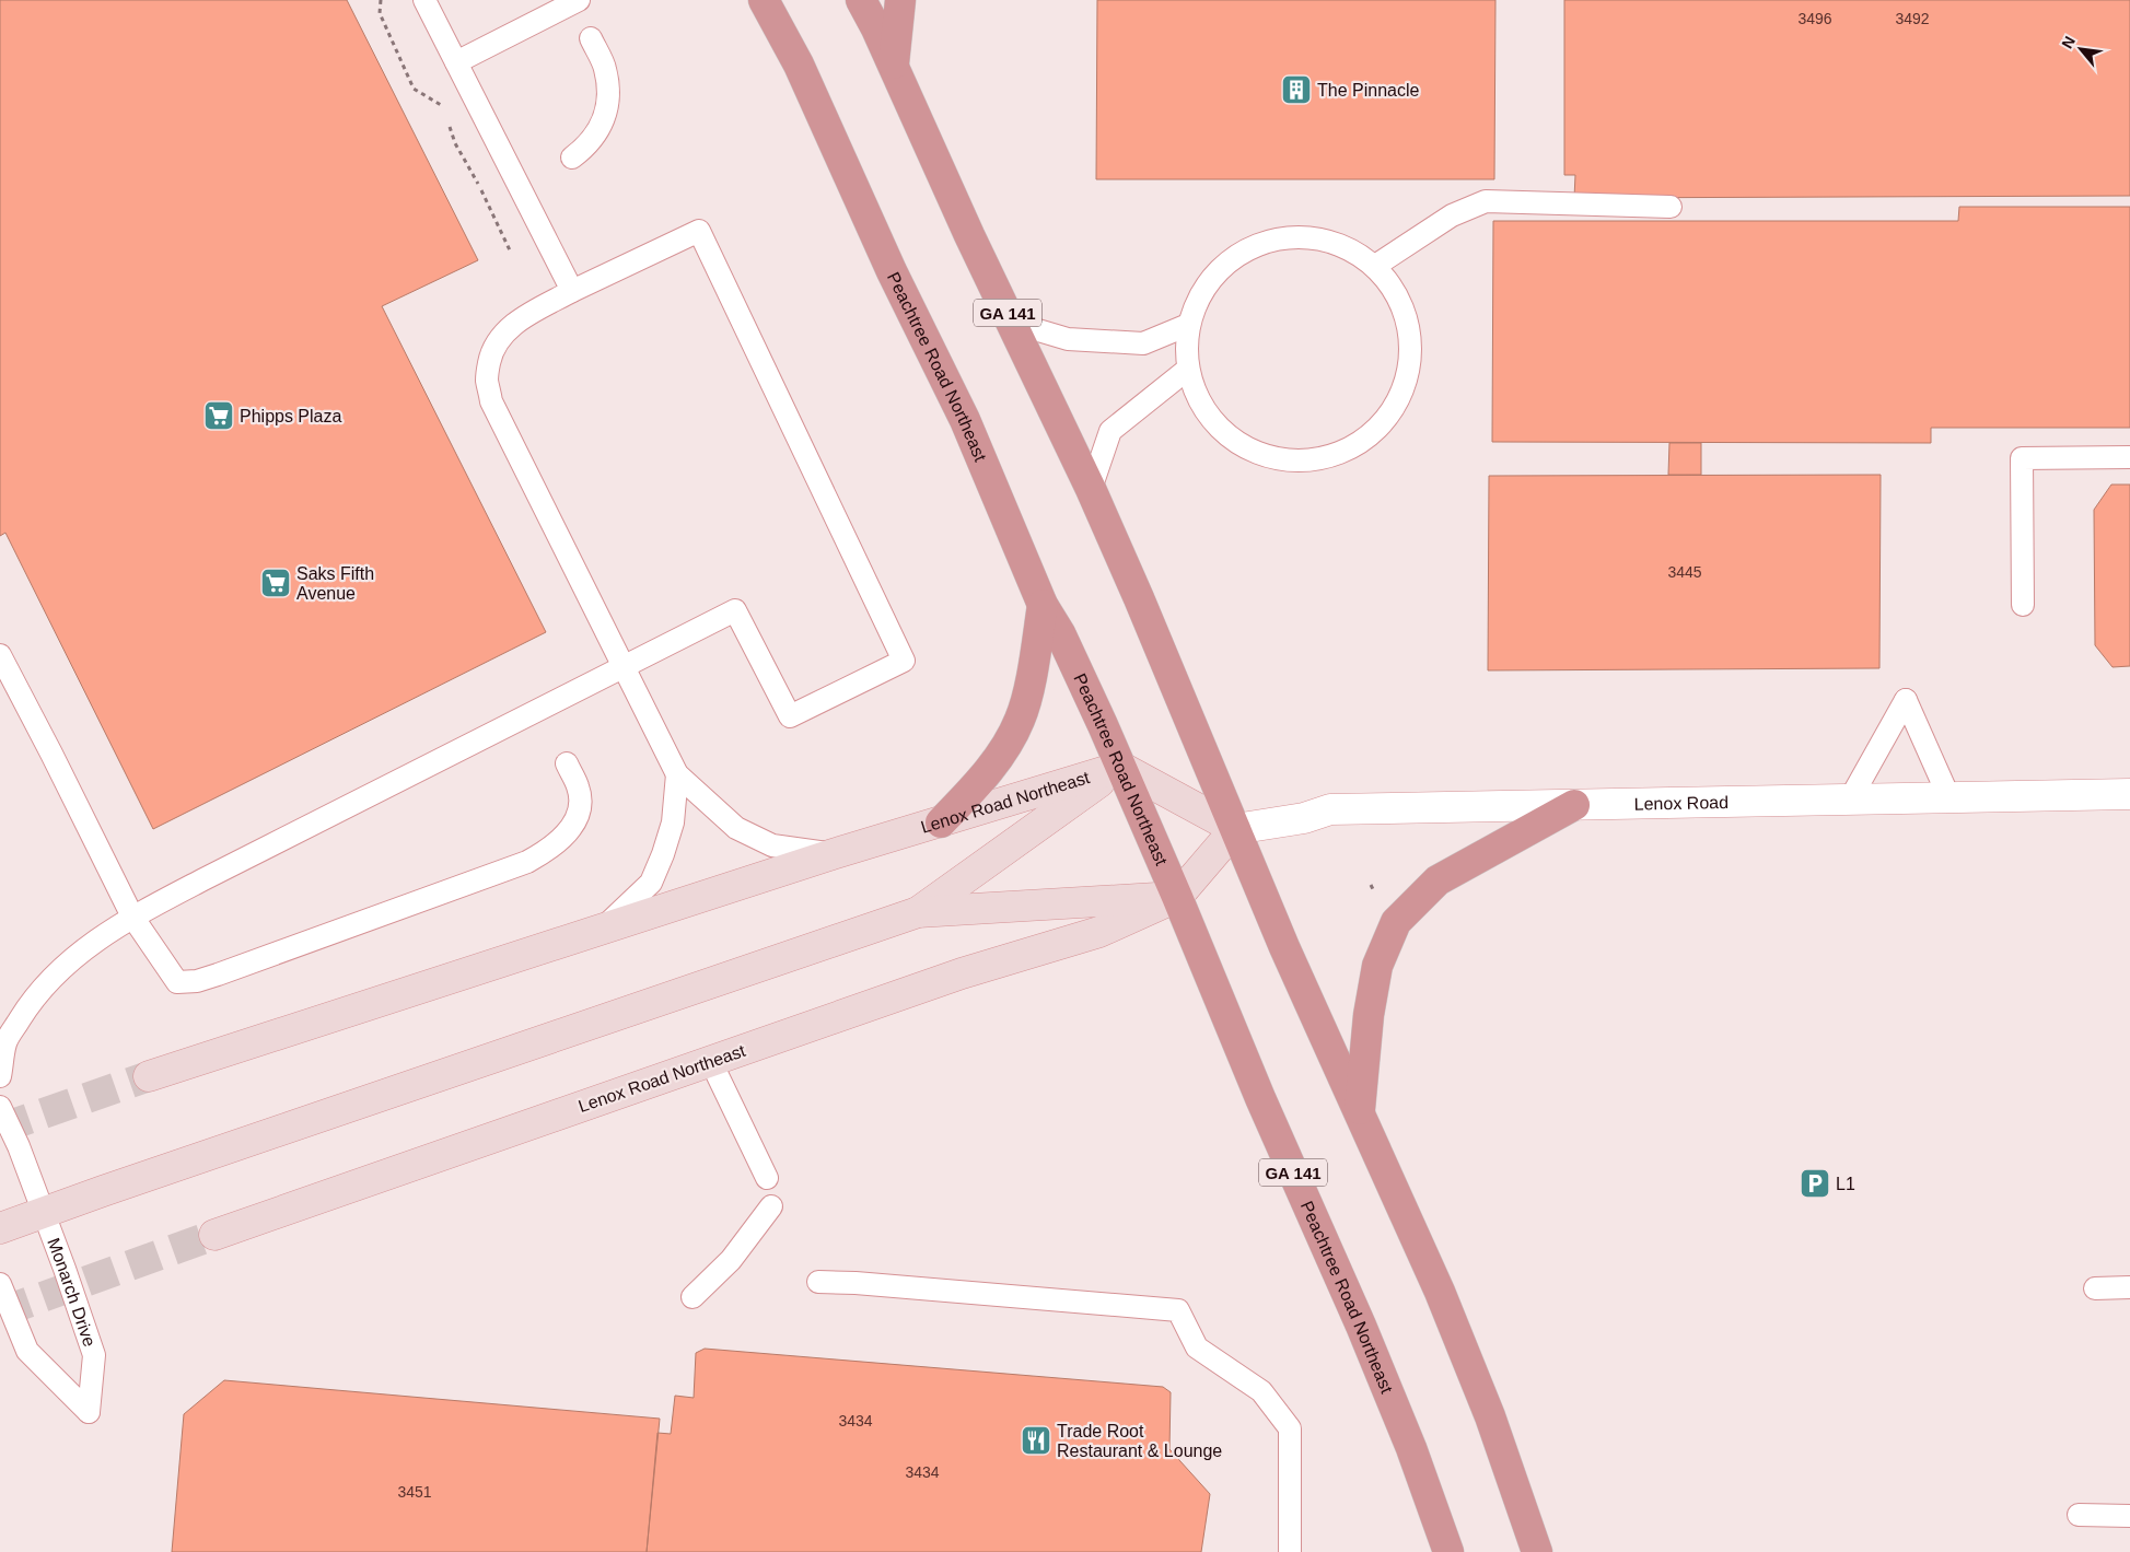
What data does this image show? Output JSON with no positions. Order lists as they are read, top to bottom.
{
  "streets": {
    "highway": ["GA 141", "Peachtree Road Northeast"],
    "main road": ["Lenox Road Northeast"],
    "street": ["Lenox Road"],
    "lane": ["Monarch Drive"]
  },
  "crossings": [
    ["GA 141", "Lenox Road Northeast"],
    ["GA 141", "Lenox Road"],
    ["Peachtree Road Northeast", "Lenox Road Northeast"],
    ["Lenox Road Northeast", "Lenox Road"]
  ],
  "places": {
    "building": ["The Pinnacle"],
    "supermarket": ["Phipps Plaza", "Saks Fifth Avenue"],
    "parking": ["L1"],
    "restaurant": ["Trade Root Restaurant & Lounge"]
  },
  "house_numbers": [
    "3496",
    "3492",
    "3445",
    "3434",
    "3434",
    "3451"
  ],
  "north": "top left"
}
